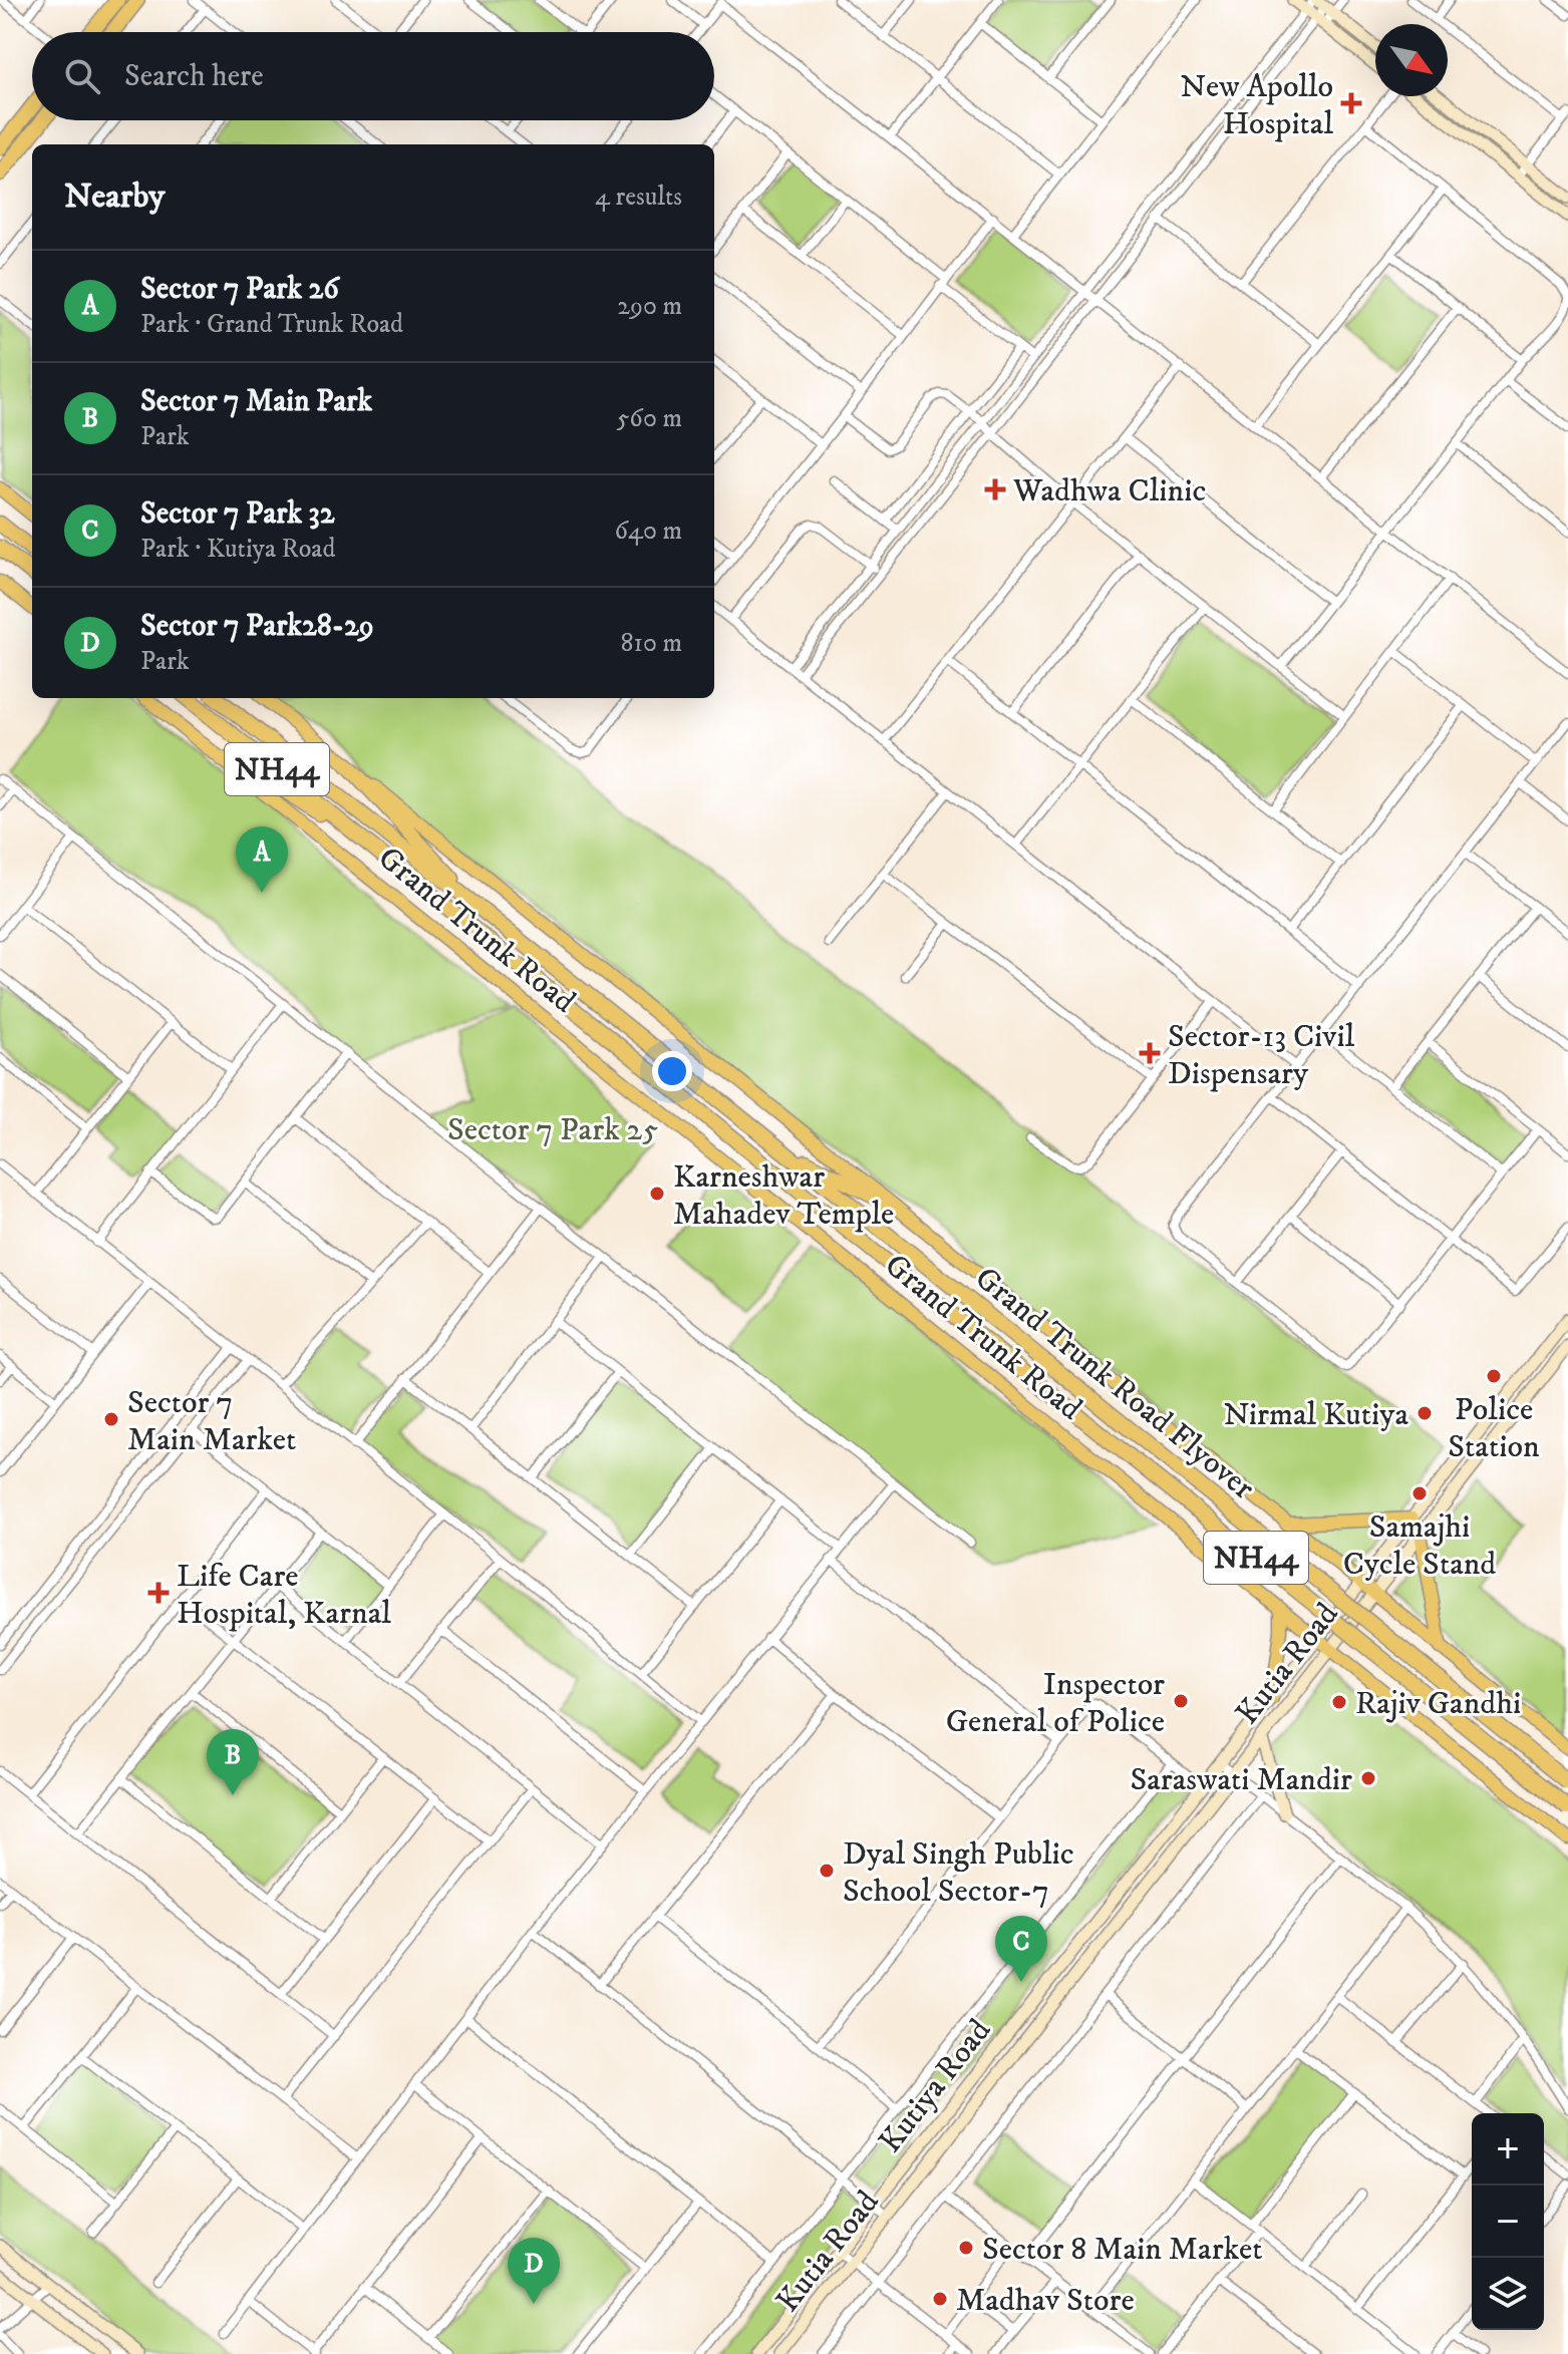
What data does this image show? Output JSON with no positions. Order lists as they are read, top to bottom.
{
  "streets": {
    "highway": ["NH44", "Grand Trunk Road", "Grand Trunk Road Flyover"],
    "street": ["Kutia Road", "Kutiya Road"]
  },
  "crossings": [
    ["NH44", "Grand Trunk Road"],
    ["Grand Trunk Road", "Grand Trunk Road Flyover"],
    ["Grand Trunk Road", "Kutia Road"],
    ["Grand Trunk Road", "Kutiya Road"]
  ],
  "parks": ["Sector 7 Park 25"],
  "places": {
    "health": [
      "New Apollo Hospital",
      "Wadhwa Clinic",
      "Sector-13 Civil Dispensary",
      "Life Care Hospital, Karnal"
    ],
    "other": [
      "Karneshwar Mahadev Temple",
      "Police Station",
      "Nirmal Kutiya",
      "Sector 7 Main Market",
      "Samajhi Cycle Stand",
      "Inspector General of Police",
      "Rajiv Gandhi",
      "Saraswati Mandir",
      "Dyal Singh Public School Sector-7",
      "Sector 8 Main Market",
      "Madhav Store"
    ]
  },
  "north": "bottom right",
  "page": {
    "search": "Search here",
    "heading": ["Nearby", "4 results"],
    "list": [
      {
        "mark": "A",
        "name": "Sector 7 Park 26",
        "note": "Park · Grand Trunk Road",
        "value": "290 m"
      },
      {
        "mark": "B",
        "name": "Sector 7 Main Park",
        "note": "Park",
        "value": "560 m"
      },
      {
        "mark": "C",
        "name": "Sector 7 Park 32",
        "note": "Park · Kutiya Road",
        "value": "640 m"
      },
      {
        "mark": "D",
        "name": "Sector 7 Park28-29",
        "note": "Park",
        "value": "810 m"
      }
    ],
    "pins": [
      "A",
      "B",
      "C",
      "D"
    ],
    "map_buttons": ["+", "−"]
  }
}
